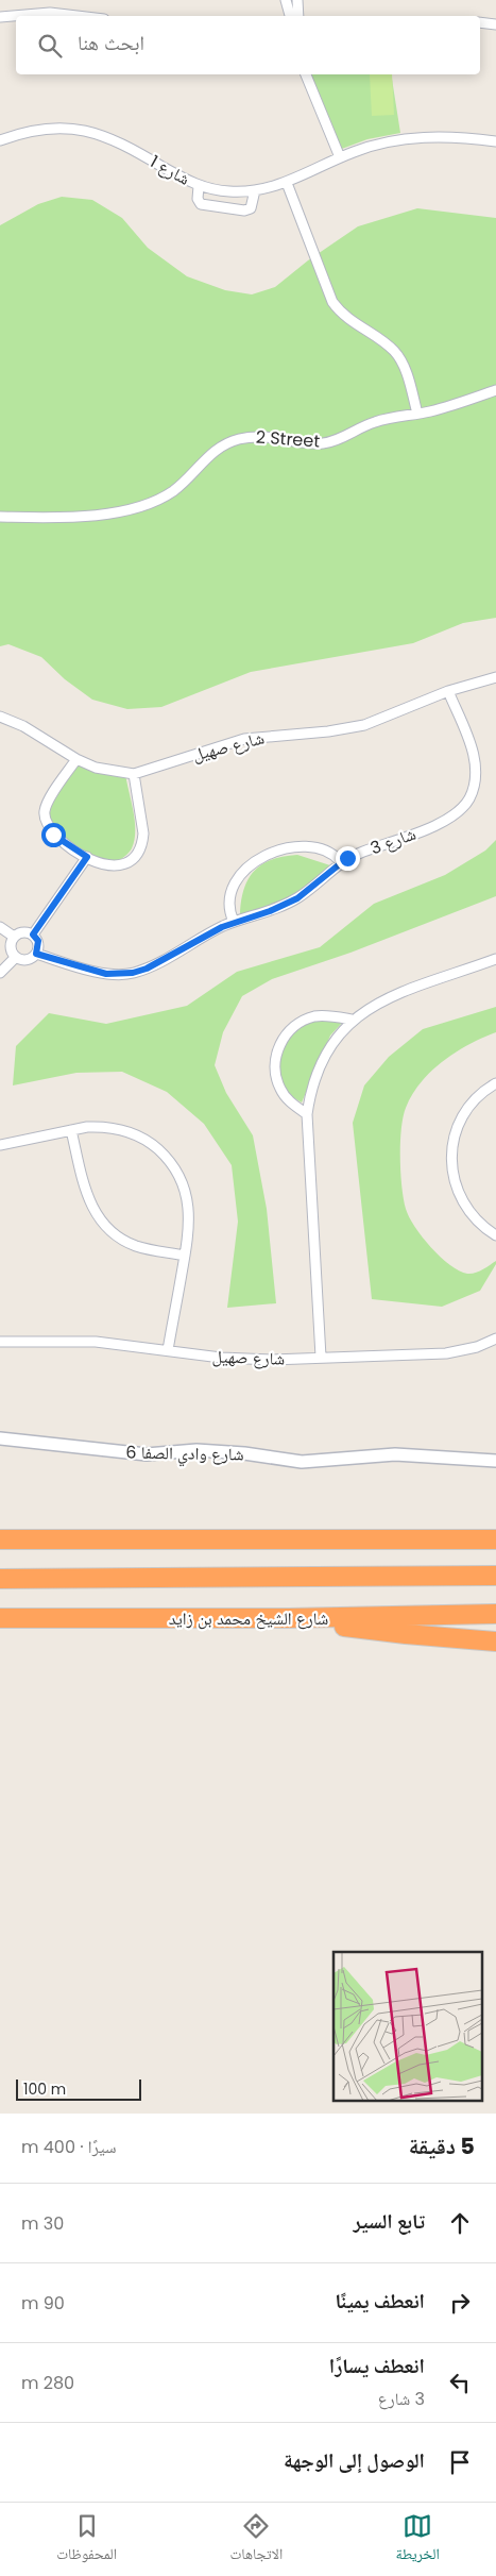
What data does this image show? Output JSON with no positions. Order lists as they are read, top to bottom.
{
  "streets": {
    "highway": ["شارع الشيخ محمد بن زايد"],
    "street": [
      "شارع 1",
      "2 Street",
      "شارع صهيل",
      "3 شارع",
      "شارع وادي الصفا 6"
    ]
  },
  "crossings": [
    ["شارع صهيل", "3 شارع"]
  ],
  "scale_bar": "100 m",
  "page": {
    "search": "ابحث هنا",
    "scale": "100 m",
    "heading": ["5 دقيقة", "سيرًا · 400 m"],
    "list": [
      ["تابع السير", "30 m"],
      ["انعطف يمينًا", "90 m"],
      ["انعطف يسارًا", "3 شارع", "280 m"],
      "الوصول إلى الوجهة"
    ],
    "nav": ["الخريطة", "الاتجاهات", "المحفوظات"]
  }
}
